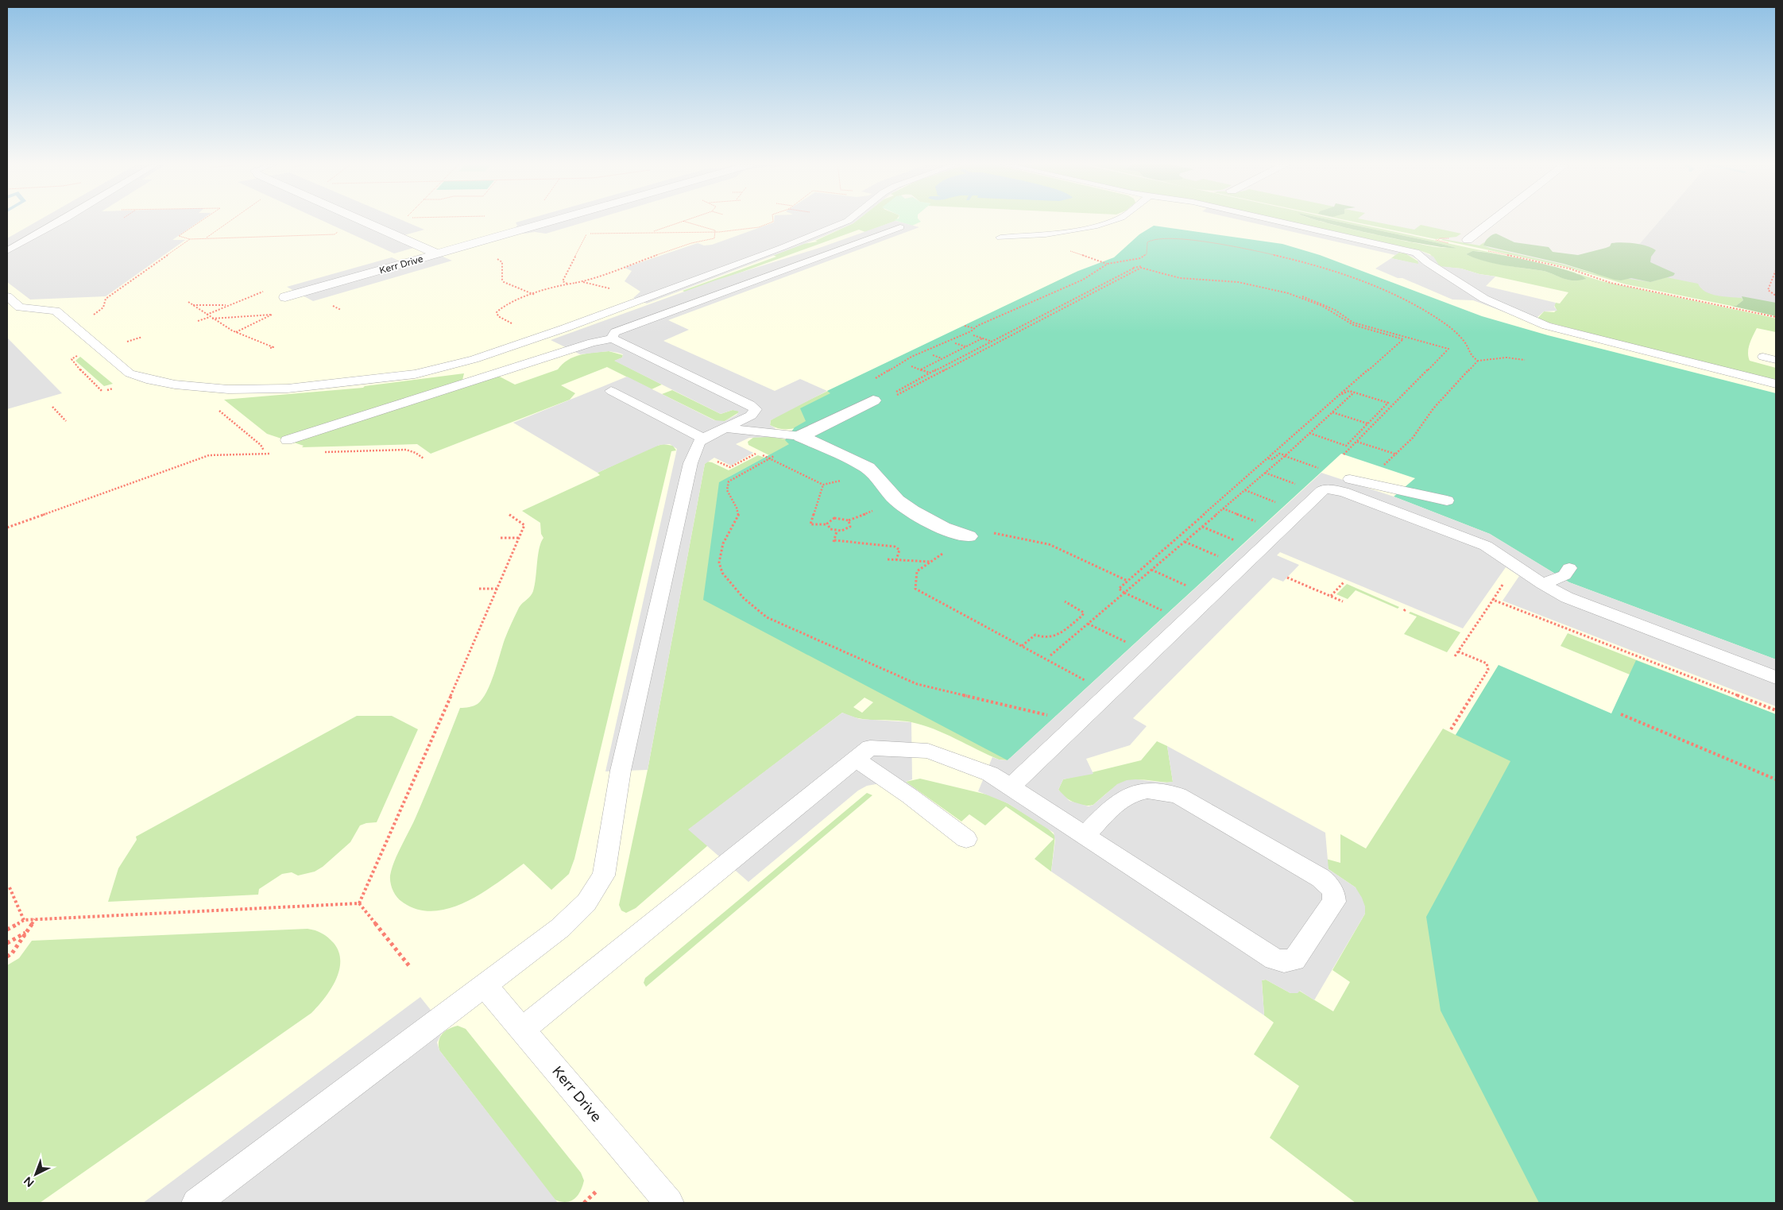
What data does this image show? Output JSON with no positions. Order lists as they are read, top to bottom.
{
  "streets": {
    "street": ["Kerr Drive"]
  },
  "north": "bottom left"
}
